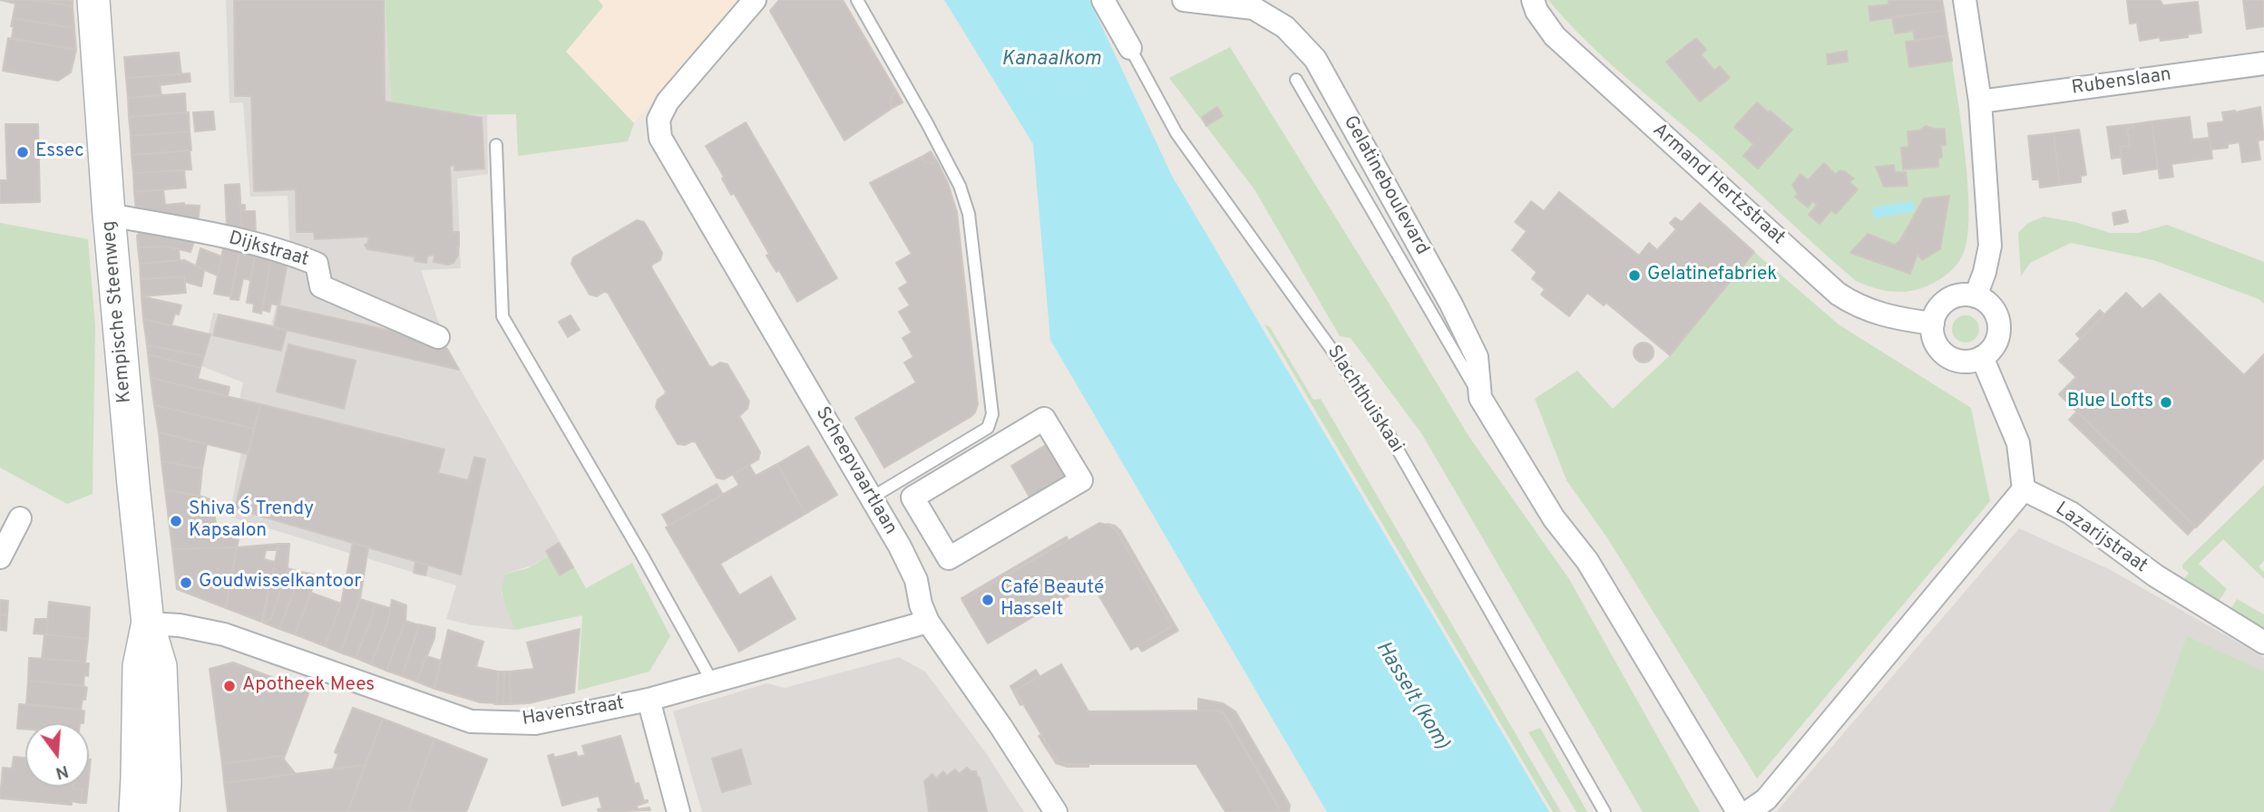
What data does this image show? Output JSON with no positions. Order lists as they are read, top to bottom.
{
  "streets": {
    "main road": ["Kempische Steenweg"],
    "street": [
      "Rubenslaan",
      "Armand Hertzstraat",
      "Gelatineboulevard",
      "Dijkstraat",
      "Slachthuiskaai",
      "Scheepvaartlaan",
      "Lazarijstraat",
      "Havenstraat"
    ]
  },
  "crossings": [
    ["Dijkstraat", "Kempische Steenweg"],
    ["Kempische Steenweg", "Havenstraat"],
    ["Scheepvaartlaan", "Havenstraat"]
  ],
  "water": ["Kanaalkom", "Hasselt (kom)"],
  "places": [
    "Essec",
    "Gelatinefabriek",
    "Blue Lofts",
    "Shiva Ś Trendy Kapsalon",
    "Goudwisselkantoor",
    "Café Beauté Hasselt",
    "Apotheek Mees"
  ],
  "north": "bottom"
}
